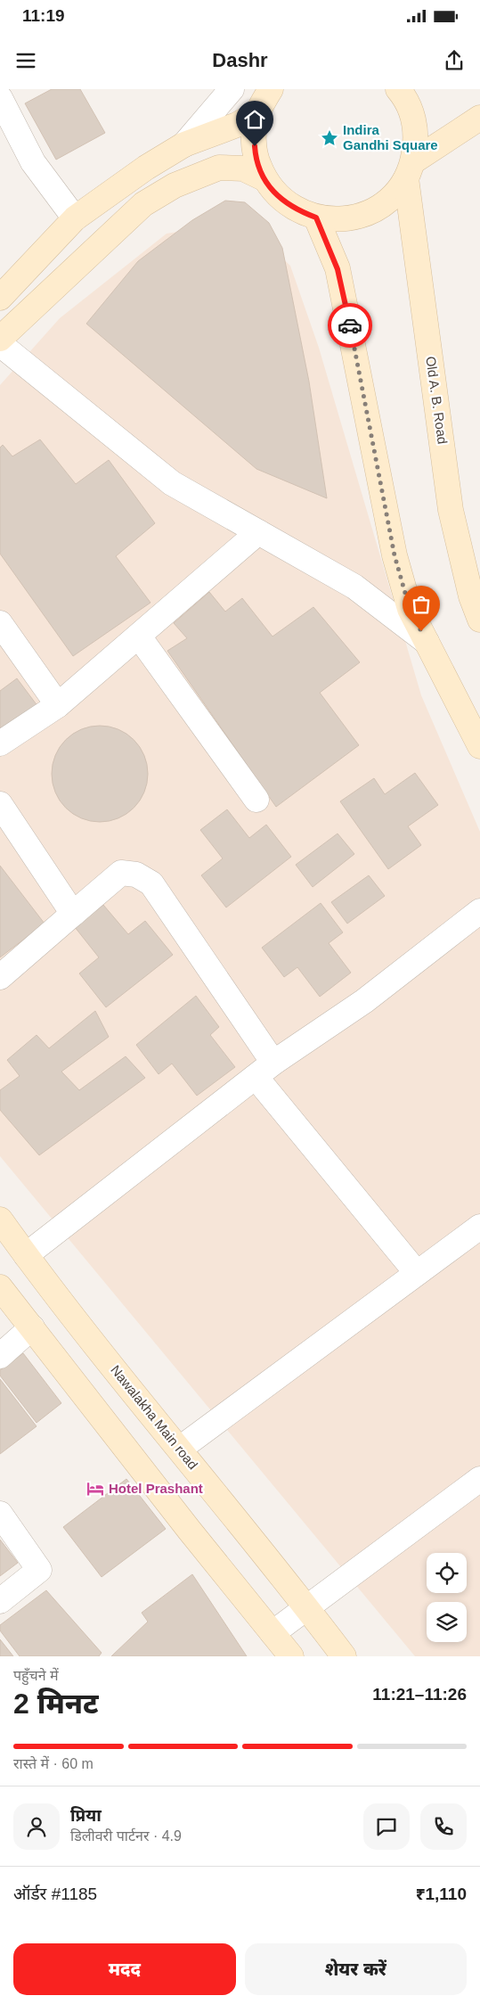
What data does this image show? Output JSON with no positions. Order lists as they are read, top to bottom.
{
  "streets": {
    "main road": ["Old A. B. Road", "Nawalakha Main road"]
  },
  "places": {
    "place": ["Indira Gandhi Square"],
    "hotel": ["Hotel Prashant"]
  },
  "page": {
    "status": "11:19",
    "header": "Dashr",
    "heading": ["2 मिनट", "पहुँचने में", "11:21–11:26"],
    "panel": [
      "प्रिया",
      "डिलीवरी पार्टनर · 4.9",
      "ऑर्डर #1185",
      "₹1,110"
    ],
    "bar": "रास्ते में · 60 m",
    "buttons": ["मदद", "शेयर करें"]
  }
}
